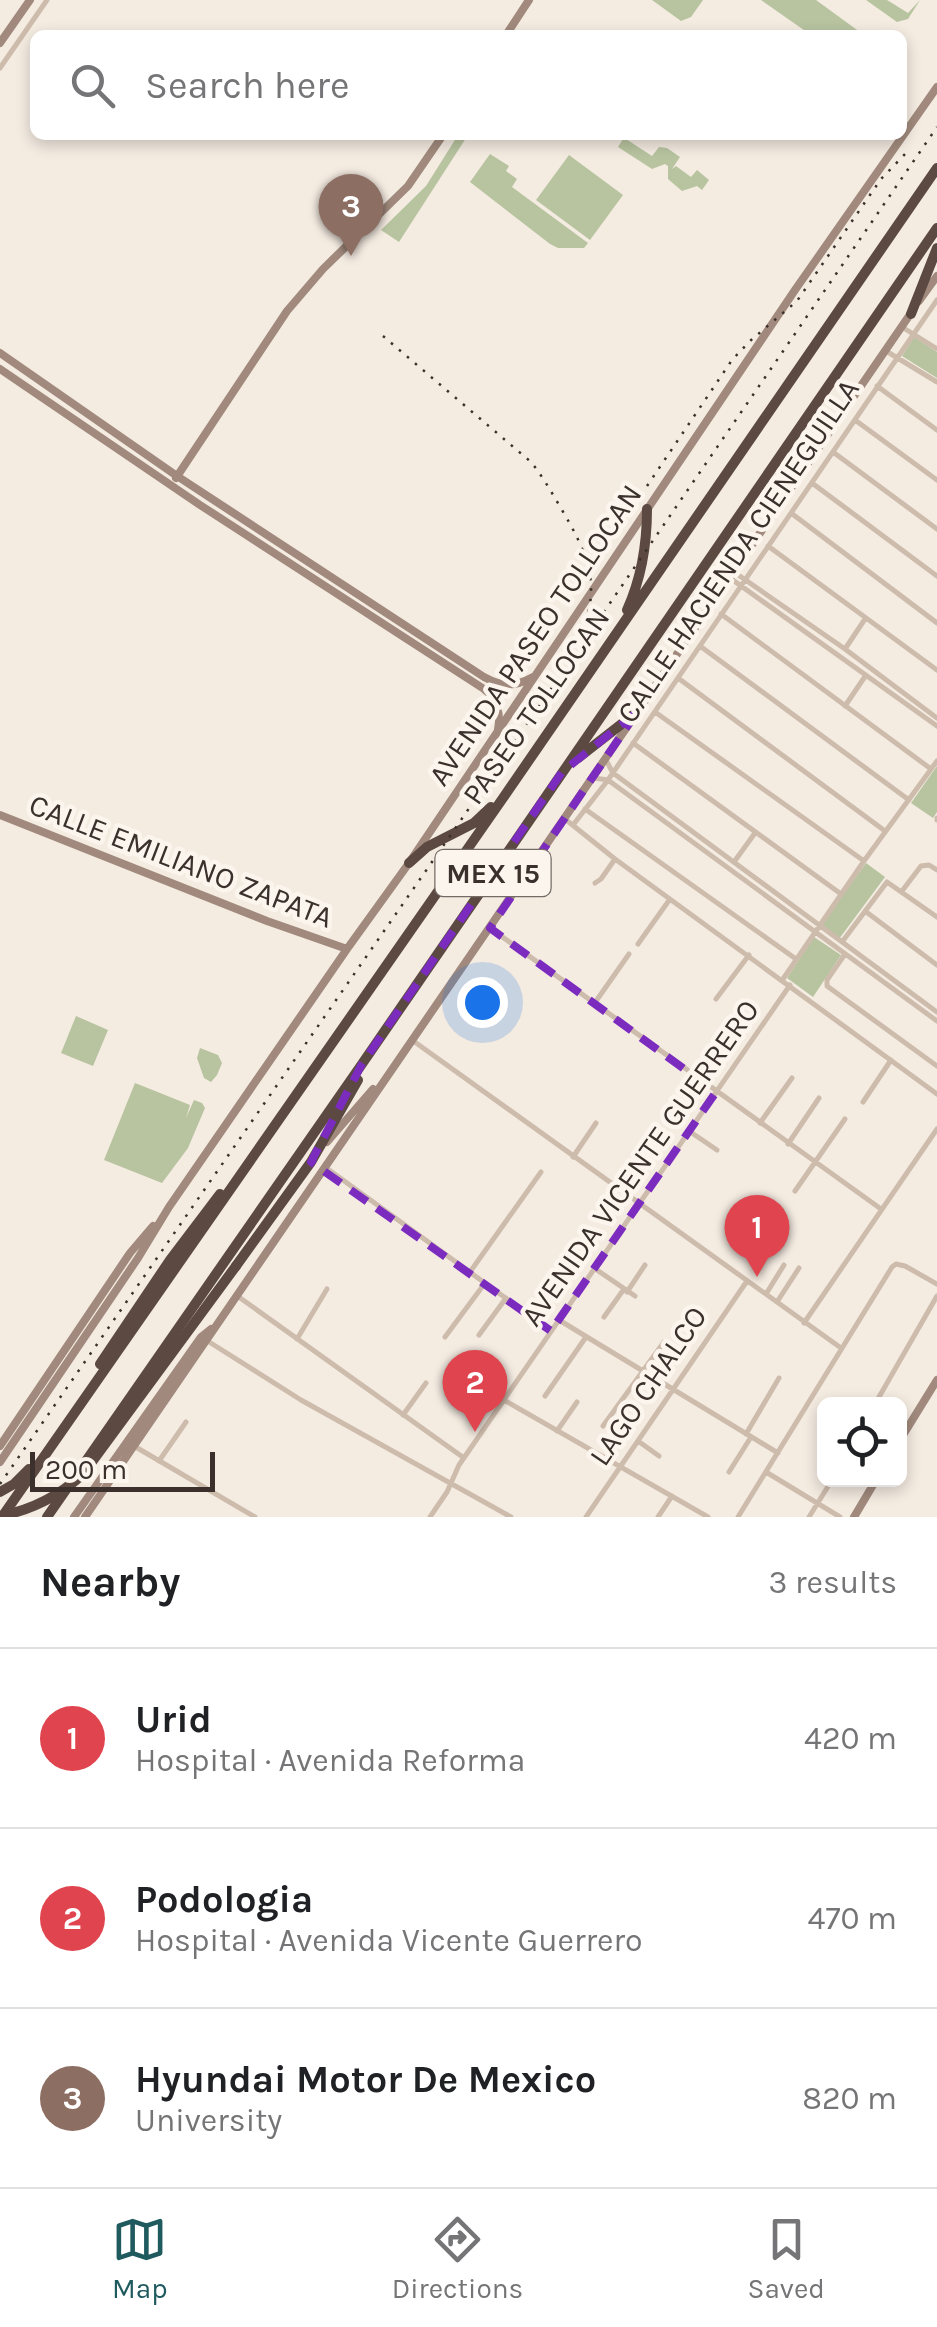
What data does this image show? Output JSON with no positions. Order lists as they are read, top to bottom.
{
  "streets": {
    "highway": ["PASEO TOLLOCAN", "MEX 15"],
    "main road": ["AVENIDA PASEO TOLLOCAN", "CALLE EMILIANO ZAPATA"],
    "street": ["CALLE HACIENDA CIENEGUILLA", "AVENIDA VICENTE GUERRERO", "LAGO CHALCO"]
  },
  "crossings": [
    ["AVENIDA PASEO TOLLOCAN", "CALLE EMILIANO ZAPATA"]
  ],
  "scale_bar": "200 m",
  "page": {
    "search": "Search here",
    "pins": ["3", "1", "2"],
    "scale": "200 m",
    "heading": ["Nearby", "3 results"],
    "list": [
      {
        "mark": "1",
        "name": "Urid",
        "note": "Hospital · Avenida Reforma",
        "value": "420 m"
      },
      {
        "mark": "2",
        "name": "Podologia",
        "note": "Hospital · Avenida Vicente Guerrero",
        "value": "470 m"
      },
      {
        "mark": "3",
        "name": "Hyundai Motor De Mexico",
        "note": "University",
        "value": "820 m"
      }
    ],
    "nav": ["Map", "Directions", "Saved"]
  }
}
